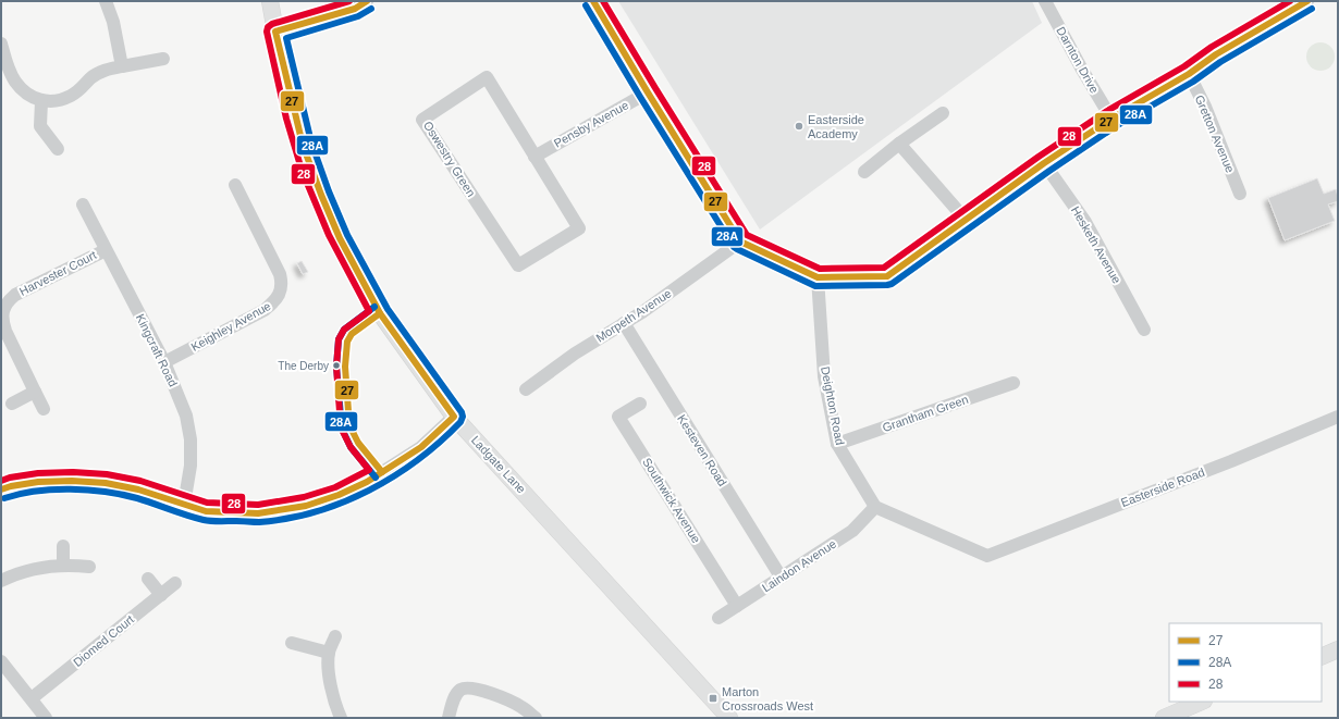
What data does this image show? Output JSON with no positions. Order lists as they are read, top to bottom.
{
  "streets": {
    "main road": ["Ladgate Lane"],
    "street": [
      "Darnton Drive",
      "Pensby Avenue",
      "Gretton Avenue",
      "Oswestry Green",
      "Hesketh Avenue",
      "Harvester Court",
      "Morpeth Avenue",
      "Keighley Avenue",
      "Kingcraft Road",
      "Deighton Road",
      "Grantham Green",
      "Kesteven Road",
      "Easterside Road",
      "Southwick Avenue",
      "Laindon Avenue",
      "Diomed Court"
    ]
  },
  "crossings": [
    ["Pensby Avenue", "Oswestry Green"],
    ["Harvester Court", "Kingcraft Road"],
    ["Morpeth Avenue", "Kesteven Road"],
    ["Keighley Avenue", "Kingcraft Road"],
    ["Deighton Road", "Grantham Green"],
    ["Deighton Road", "Easterside Road"],
    ["Deighton Road", "Laindon Avenue"],
    ["Kesteven Road", "Laindon Avenue"],
    ["Easterside Road", "Laindon Avenue"],
    ["Southwick Avenue", "Laindon Avenue"]
  ],
  "places": {
    "other": ["Easterside Academy", "The Derby"],
    "transit": ["Marton Crossroads West"]
  },
  "lines": ["transit line 27", "transit line 28", "transit line 28A"],
  "legend": ["27", "28A", "28"]
}
